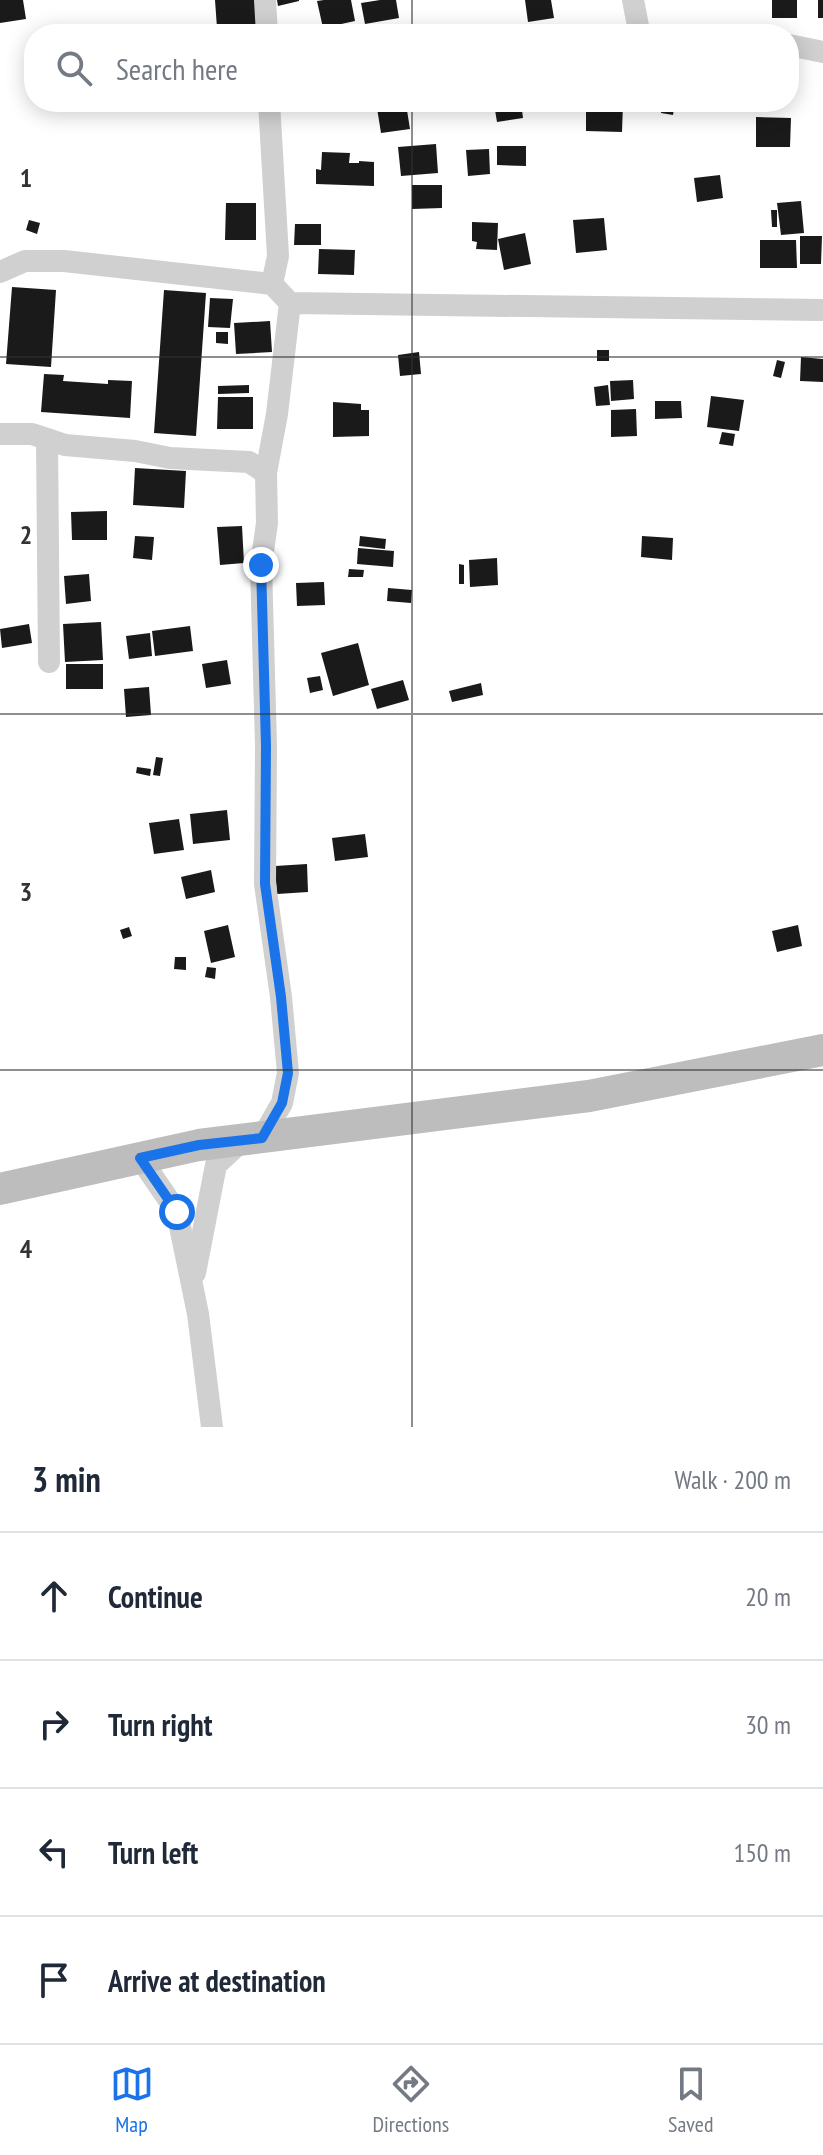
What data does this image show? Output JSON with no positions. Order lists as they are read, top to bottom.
{
  "page": {
    "search": "Search here",
    "heading": ["3 min", "Walk · 200 m"],
    "list": [
      ["Continue", "20 m"],
      ["Turn right", "30 m"],
      ["Turn left", "150 m"],
      "Arrive at destination"
    ],
    "nav": ["Map", "Directions", "Saved"]
  },
  "grid": {
    "rows": [
      "1",
      "2",
      "3",
      "4"
    ]
  }
}
